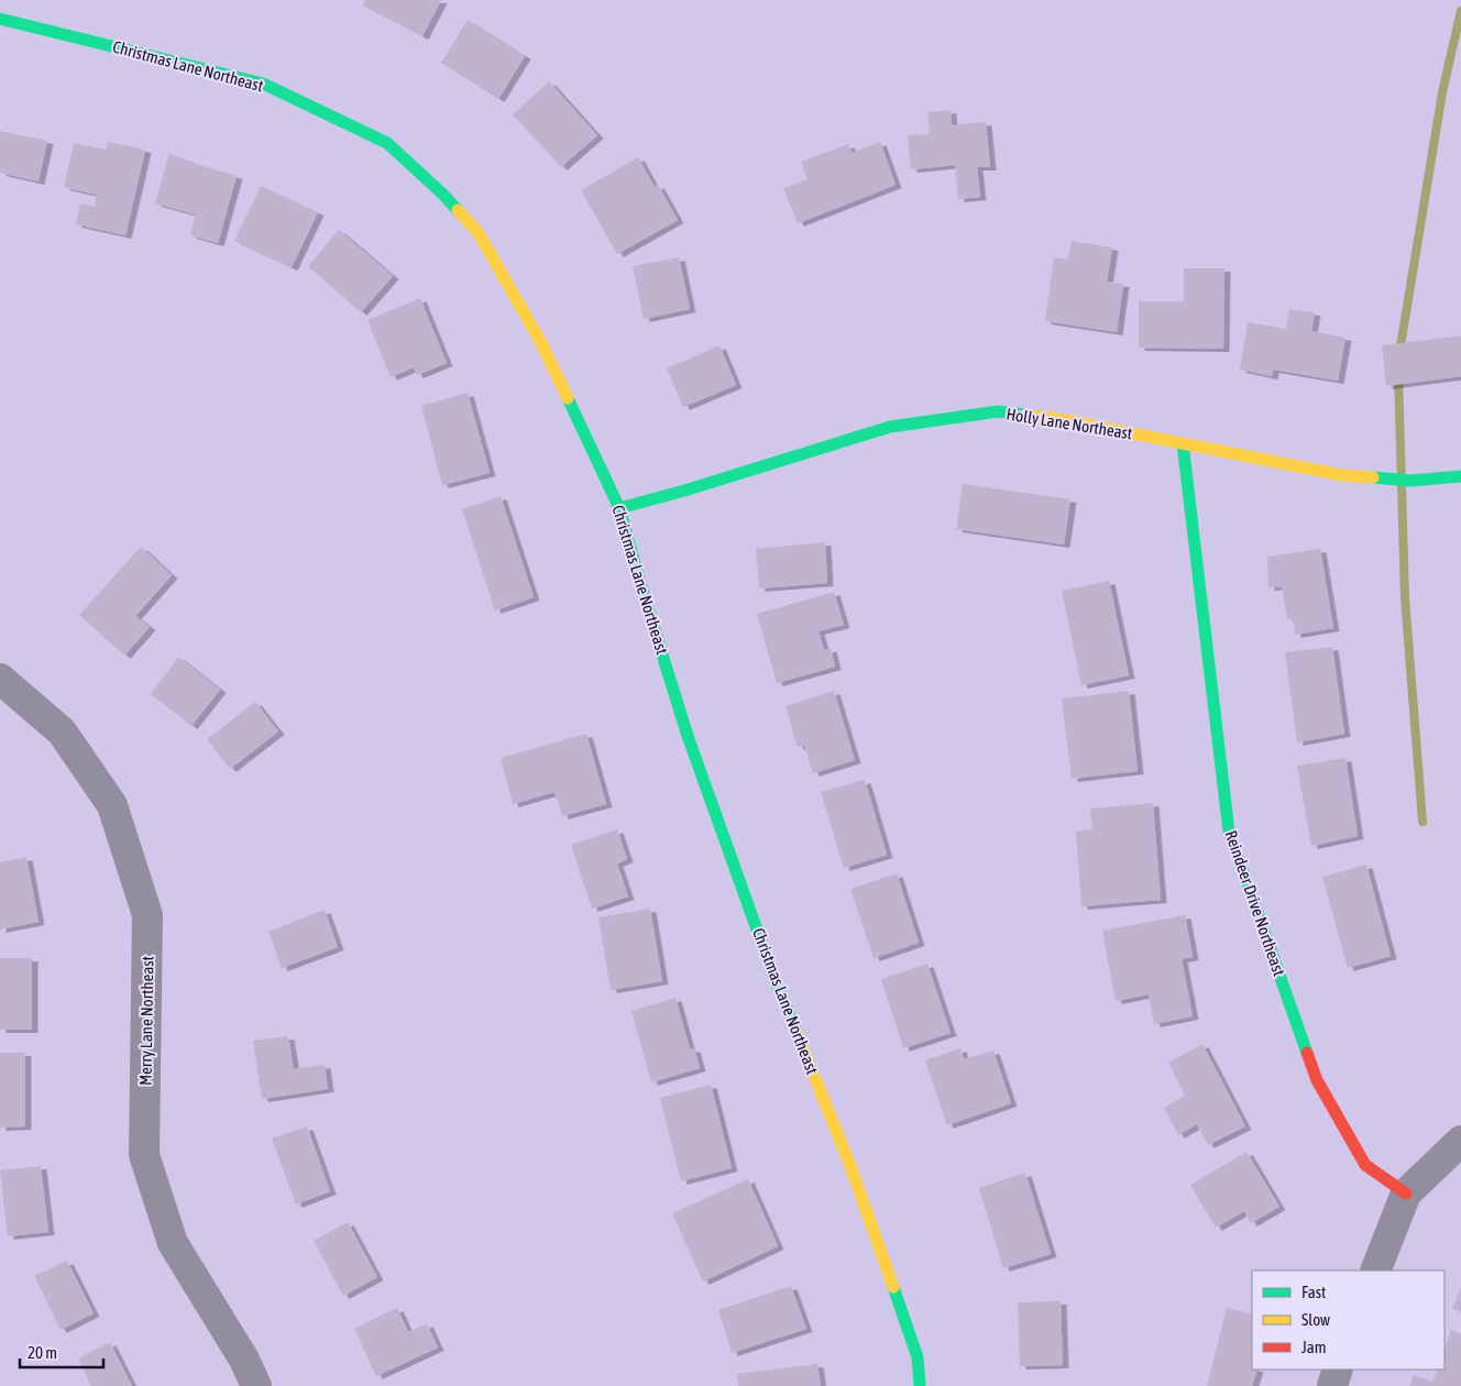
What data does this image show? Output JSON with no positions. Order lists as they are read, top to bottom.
{
  "streets": {
    "street": [
      "Christmas Lane Northeast",
      "Holly Lane Northeast",
      "Reindeer Drive Northeast",
      "Merry Lane Northeast"
    ]
  },
  "crossings": [
    ["Christmas Lane Northeast", "Holly Lane Northeast"],
    ["Holly Lane Northeast", "Reindeer Drive Northeast"]
  ],
  "legend": ["Fast", "Slow", "Jam"],
  "scale_bar": "20 m"
}
